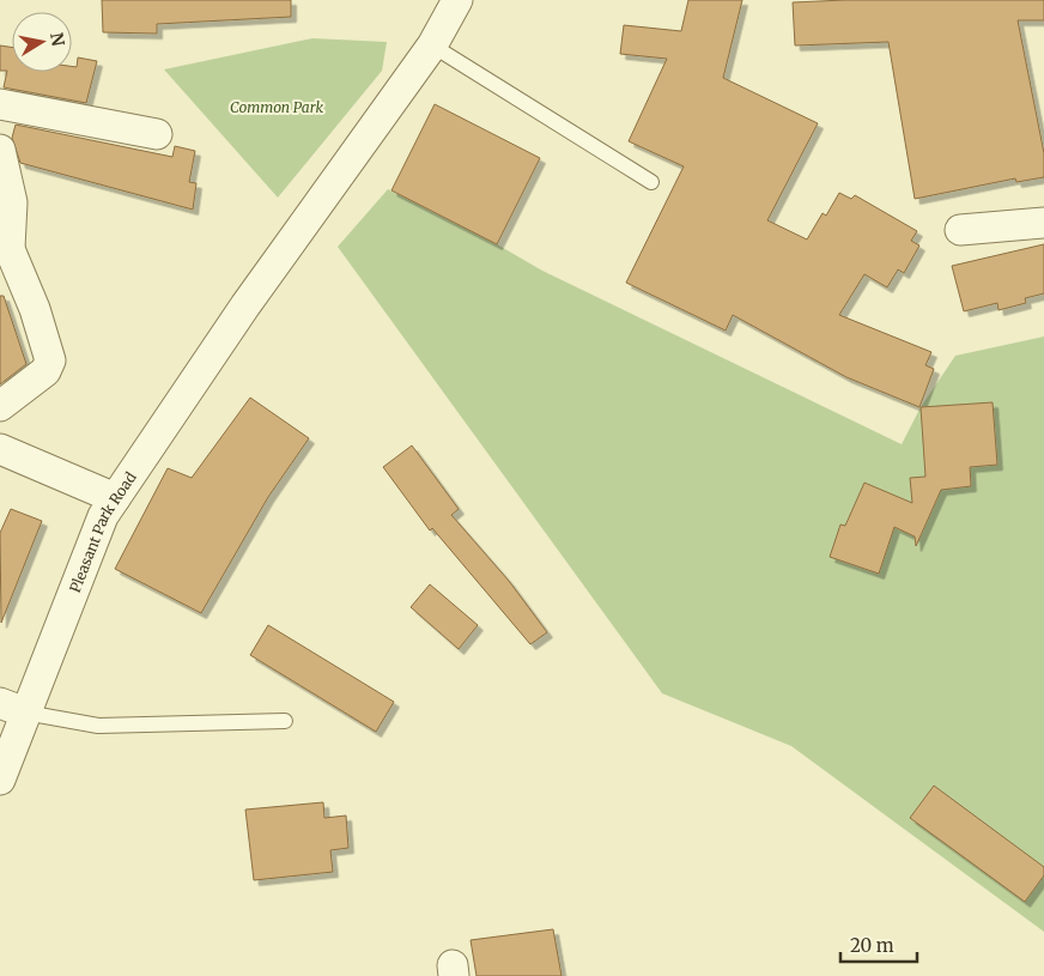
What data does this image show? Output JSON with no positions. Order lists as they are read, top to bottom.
{
  "streets": {
    "street": ["Pleasant Park Road"]
  },
  "parks": ["Common Park"],
  "scale_bar": "20 m",
  "north": "right"
}
